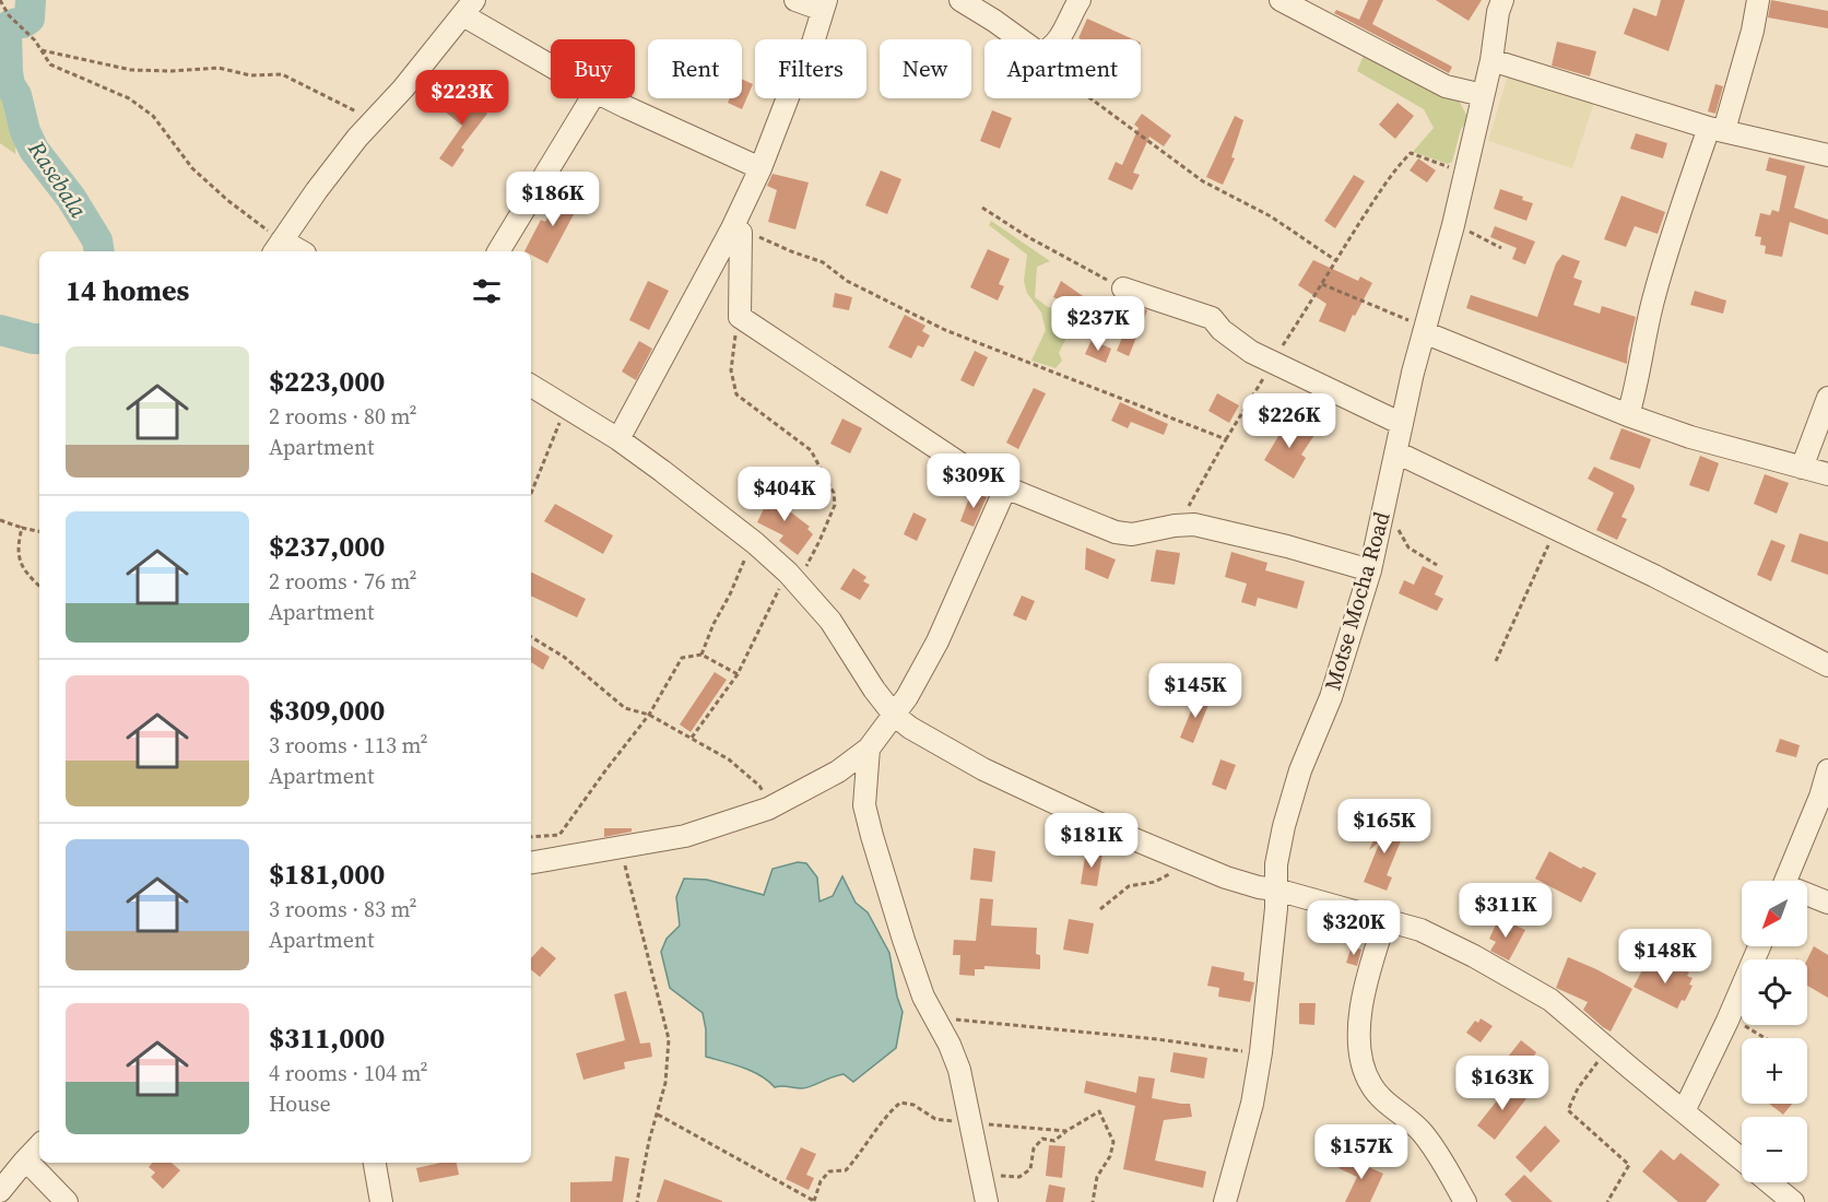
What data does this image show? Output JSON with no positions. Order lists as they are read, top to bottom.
{
  "streets": {
    "street": ["Motse Mocha Road"]
  },
  "water": ["Rasebala"],
  "north": "bottom left",
  "page": {
    "chip": [
      "Buy",
      "Rent",
      "Filters",
      "New",
      "Apartment"
    ],
    "price": [
      "$223K",
      "$186K",
      "$237K",
      "$226K",
      "$309K",
      "$404K",
      "$145K",
      "$165K",
      "$181K",
      "$311K",
      "$320K",
      "$148K",
      "$163K",
      "$157K"
    ],
    "heading": "14 homes",
    "list": [
      {
        "name": "$223,000",
        "note": "2 rooms · 80 m² · Apartment"
      },
      {
        "name": "$237,000",
        "note": "2 rooms · 76 m² · Apartment"
      },
      {
        "name": "$309,000",
        "note": "3 rooms · 113 m² · Apartment"
      },
      {
        "name": "$181,000",
        "note": "3 rooms · 83 m² · Apartment"
      },
      {
        "name": "$311,000",
        "note": "4 rooms · 104 m² · House"
      }
    ],
    "map_buttons": ["+", "−"]
  }
}
